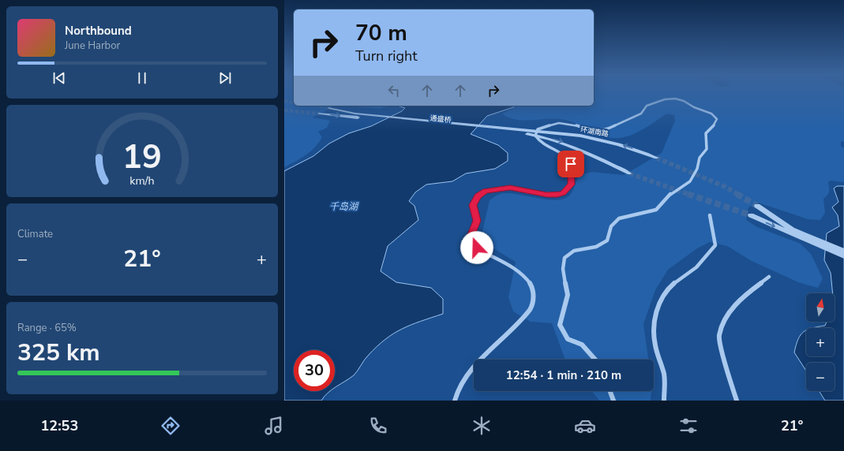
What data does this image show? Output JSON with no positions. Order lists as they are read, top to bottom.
{
  "streets": {
    "street": ["通盛桥", "环湖南路"]
  },
  "crossings": [
    ["通盛桥", "环湖南路"]
  ],
  "water": ["千岛湖"],
  "north": "top",
  "page": {
    "turn": ["70 m", "Turn right"],
    "song": ["Northbound", "June Harbor"],
    "tile": [
      "Climate",
      ["Range · 65%", "325 km"]
    ],
    "heat": ["−", "21°", "+"],
    "map_buttons": ["+", "−"],
    "limit": "30",
    "trip": "12:54 · 1 min · 210 m",
    "tabs": ["12:53", "21°"],
    "gauge": ["19", "km/h"]
  }
}
